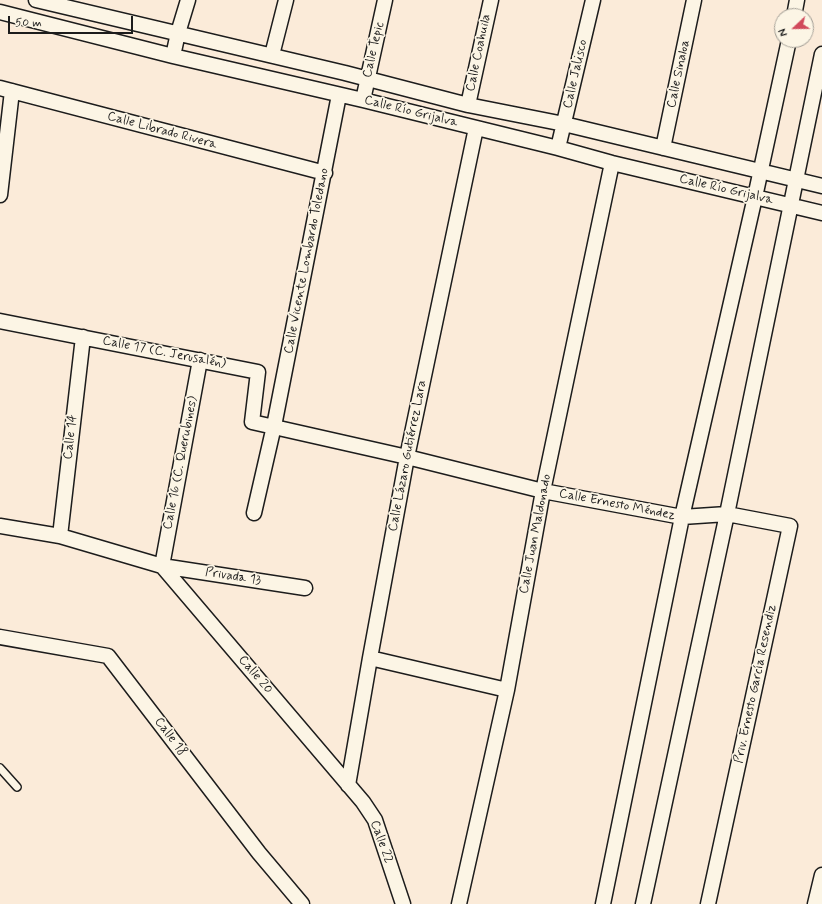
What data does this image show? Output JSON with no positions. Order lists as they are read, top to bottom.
{
  "streets": {
    "street": [
      "Calle Tepic",
      "Calle Coahuila",
      "Calle Jalisco",
      "Calle Sinaloa",
      "Calle Río Grijalva",
      "Calle Librado Rivera",
      "Calle Vicente Lombardo Toledano",
      "Calle 17 (C. Jerusalén)",
      "Calle 14",
      "Calle Lázaro Gutiérrez Lara",
      "Calle 16 (C. Querubines)",
      "Calle Ernesto Méndez",
      "Calle Juan Maldonado",
      "Privada 13",
      "Calle 20",
      "Priv. Ernesto García Resendiz",
      "Calle 18",
      "Calle 22"
    ]
  },
  "crossings": [
    ["Calle Tepic", "Calle Río Grijalva"],
    ["Calle Coahuila", "Calle Río Grijalva"],
    ["Calle Jalisco", "Calle Río Grijalva"],
    ["Calle Sinaloa", "Calle Río Grijalva"],
    ["Calle Río Grijalva", "Calle Vicente Lombardo Toledano"],
    ["Calle Río Grijalva", "Calle Lázaro Gutiérrez Lara"],
    ["Calle Río Grijalva", "Calle Juan Maldonado"],
    ["Calle Librado Rivera", "Calle Vicente Lombardo Toledano"],
    ["Calle Vicente Lombardo Toledano", "Calle 17 (C. Jerusalén)"],
    ["Calle Vicente Lombardo Toledano", "Calle Ernesto Méndez"],
    ["Calle 17 (C. Jerusalén)", "Calle 14"],
    ["Calle 17 (C. Jerusalén)", "Calle 16 (C. Querubines)"],
    ["Calle 17 (C. Jerusalén)", "Calle Ernesto Méndez"],
    ["Calle 14", "Privada 13"],
    ["Calle Lázaro Gutiérrez Lara", "Calle Ernesto Méndez"],
    ["Calle Lázaro Gutiérrez Lara", "Calle 20"],
    ["Calle Lázaro Gutiérrez Lara", "Calle 22"],
    ["Calle 16 (C. Querubines)", "Privada 13"],
    ["Calle 16 (C. Querubines)", "Calle 20"],
    ["Calle Ernesto Méndez", "Calle Juan Maldonado"],
    ["Calle Ernesto Méndez", "Priv. Ernesto García Resendiz"],
    ["Privada 13", "Calle 20"],
    ["Calle 20", "Calle 22"]
  ],
  "scale_bar": "50 m",
  "north": "left"
}
